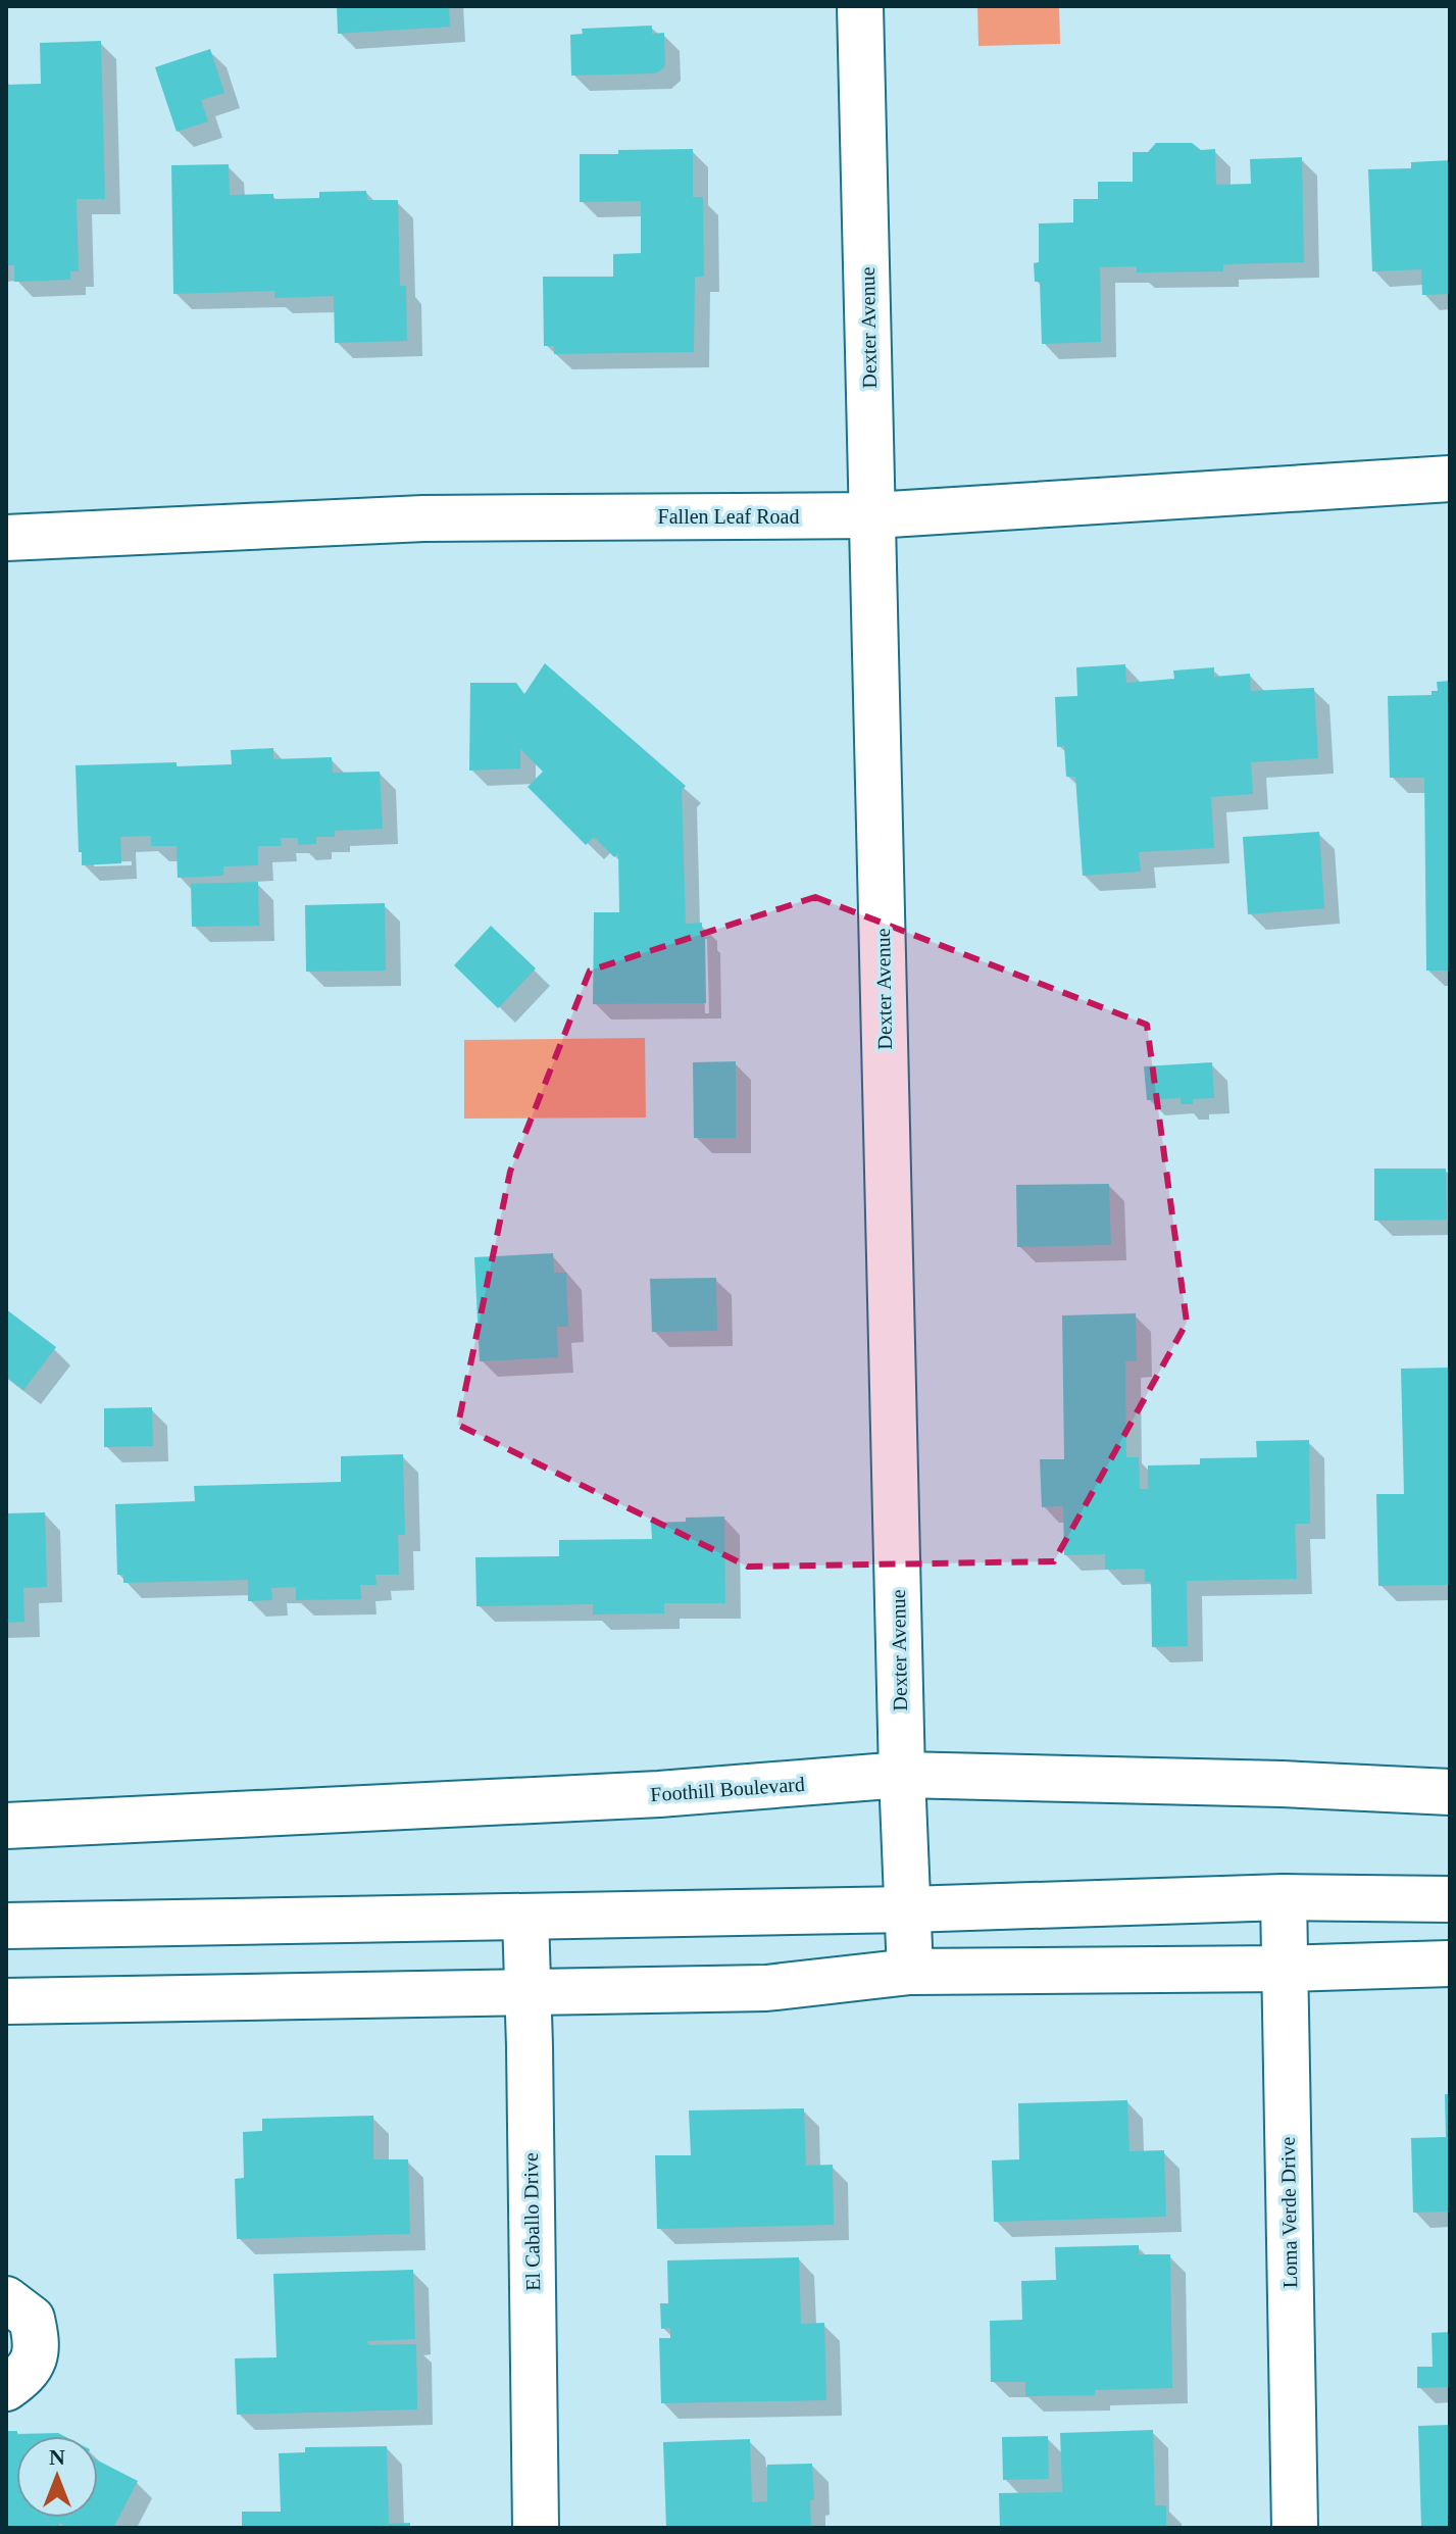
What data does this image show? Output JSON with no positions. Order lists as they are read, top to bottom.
{
  "streets": {
    "street": [
      "Dexter Avenue",
      "Fallen Leaf Road",
      "Foothill Boulevard",
      "Loma Verde Drive",
      "El Caballo Drive"
    ]
  },
  "crossings": [
    ["Dexter Avenue", "Fallen Leaf Road"],
    ["Dexter Avenue", "Foothill Boulevard"]
  ],
  "north": "top"
}
